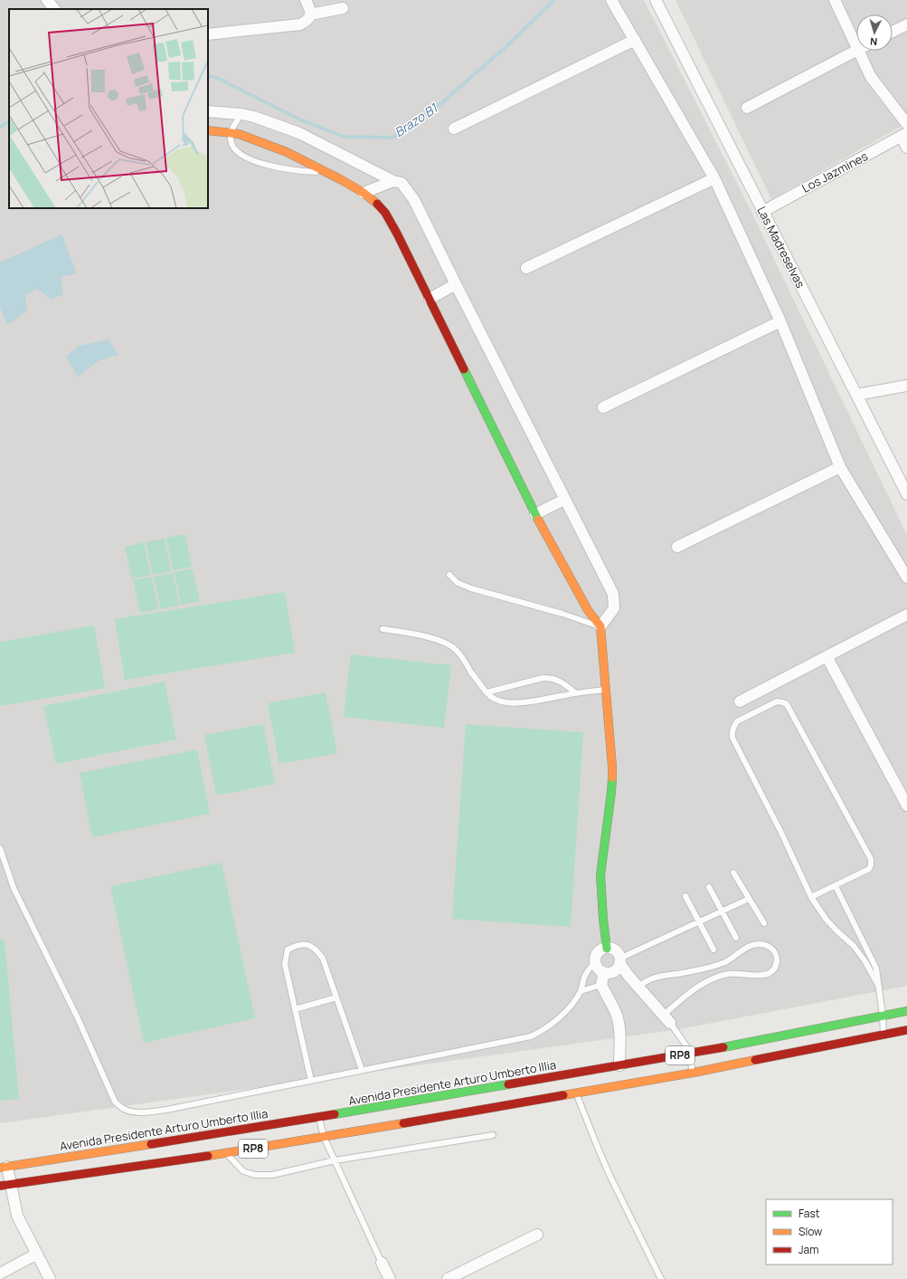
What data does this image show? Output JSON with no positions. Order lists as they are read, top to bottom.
{
  "streets": {
    "main road": ["RP8", "Avenida Presidente Arturo Umberto Illia"],
    "street": ["Los Jazmines", "Las Madreselvas"]
  },
  "crossings": [
    ["Los Jazmines", "Las Madreselvas"]
  ],
  "water": ["Brazo B1"],
  "legend": ["Fast", "Slow", "Jam"],
  "north": "bottom"
}
